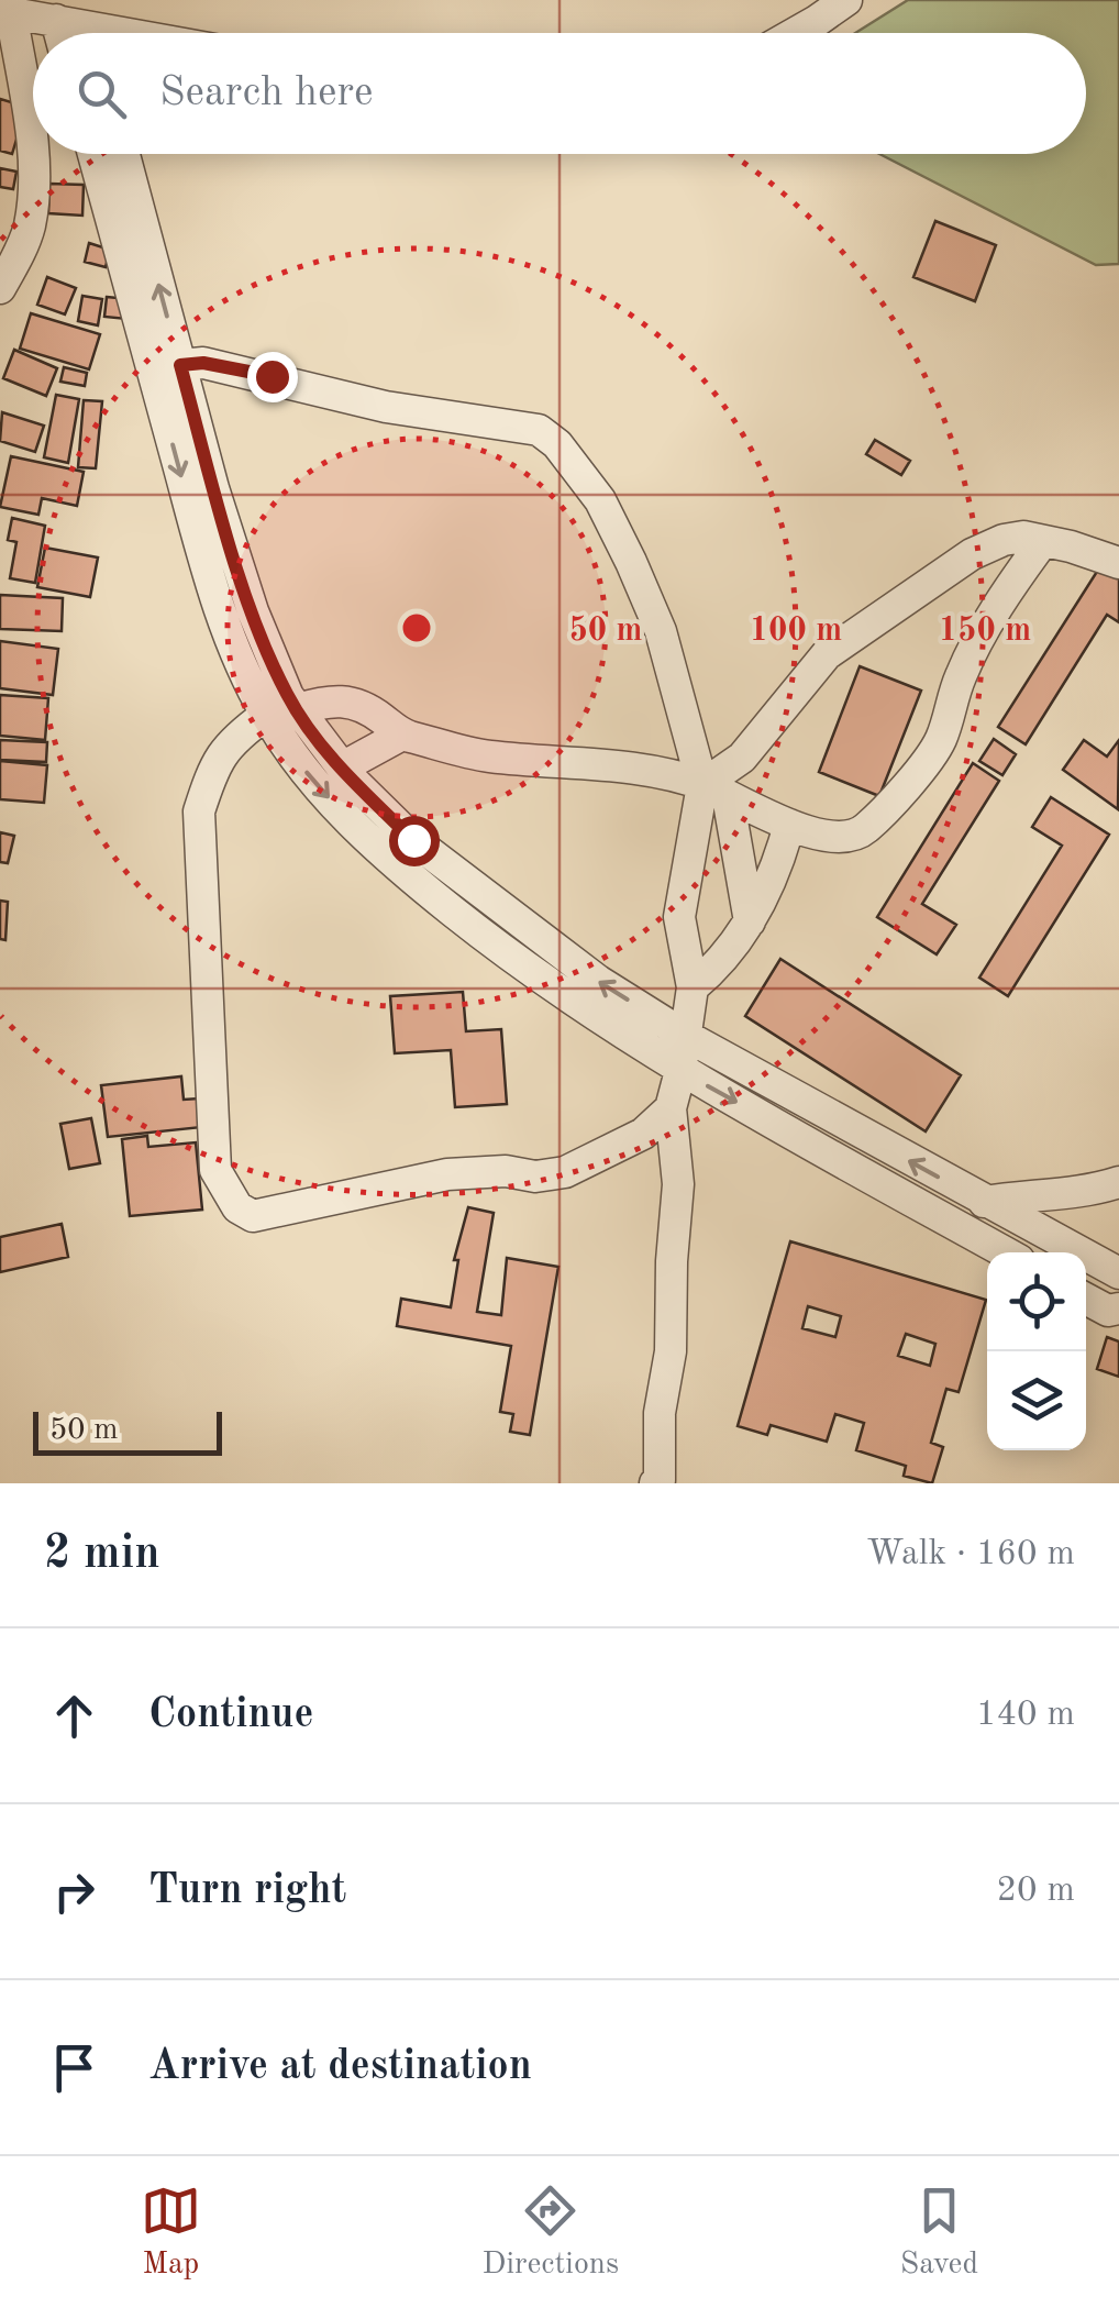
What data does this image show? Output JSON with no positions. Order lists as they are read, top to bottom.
{
  "scale_bar": "50 m",
  "page": {
    "search": "Search here",
    "scale": "50 m",
    "heading": ["2 min", "Walk · 160 m"],
    "list": [
      ["Continue", "140 m"],
      ["Turn right", "20 m"],
      "Arrive at destination"
    ],
    "nav": ["Map", "Directions", "Saved"]
  },
  "rings": ["50 m", "100 m", "150 m"]
}
